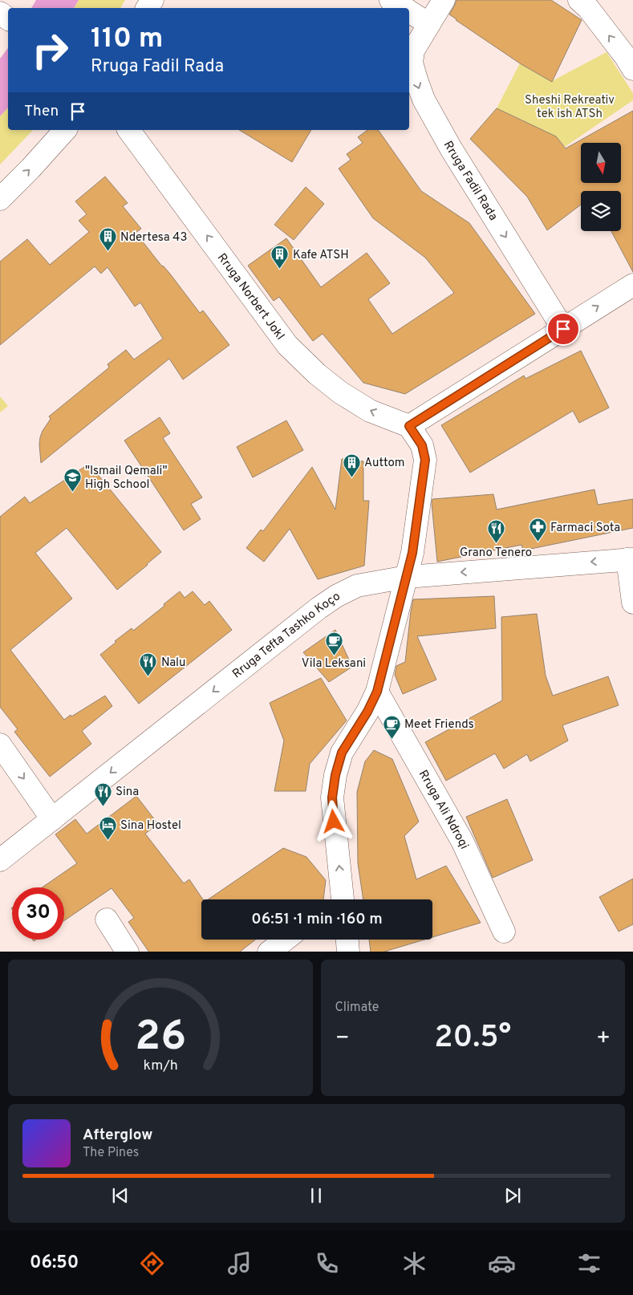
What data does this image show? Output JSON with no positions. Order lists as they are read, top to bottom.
{
  "streets": {
    "street": [
      "Rruga Fadil Rada",
      "Rruga Norbert Jokl",
      "Rruga Tefta Tashko Koço",
      "Rruga Ali Ndroqi"
    ]
  },
  "one_way": ["Rruga Fadil Rada", "Rruga Norbert Jokl", "Rruga Tefta Tashko Koço"],
  "parks": ["Sheshi Rekreativ tek ish ATSh"],
  "places": {
    "building": ["Ndertesa 43", "Kafe ATSH", "Auttom"],
    "school or university": ["\"Ismail Qemali\" High School"],
    "pharmacy": ["Farmaci Sota"],
    "restaurant": ["Grano Tenero", "Nalu", "Sina"],
    "cafe": ["Vila Leksani", "Meet Friends"],
    "hotel": ["Sina Hostel"]
  },
  "north": "bottom",
  "page": {
    "turn": ["110 m", "Rruga Fadil Rada"],
    "then": "Then",
    "limit": "30",
    "trip": "06:51 · 1 min · 160 m",
    "tile": "Climate",
    "heat": ["−", "20.5°", "+"],
    "song": ["Afterglow", "The Pines"],
    "tabs": "06:50",
    "gauge": ["26", "km/h"]
  }
}
